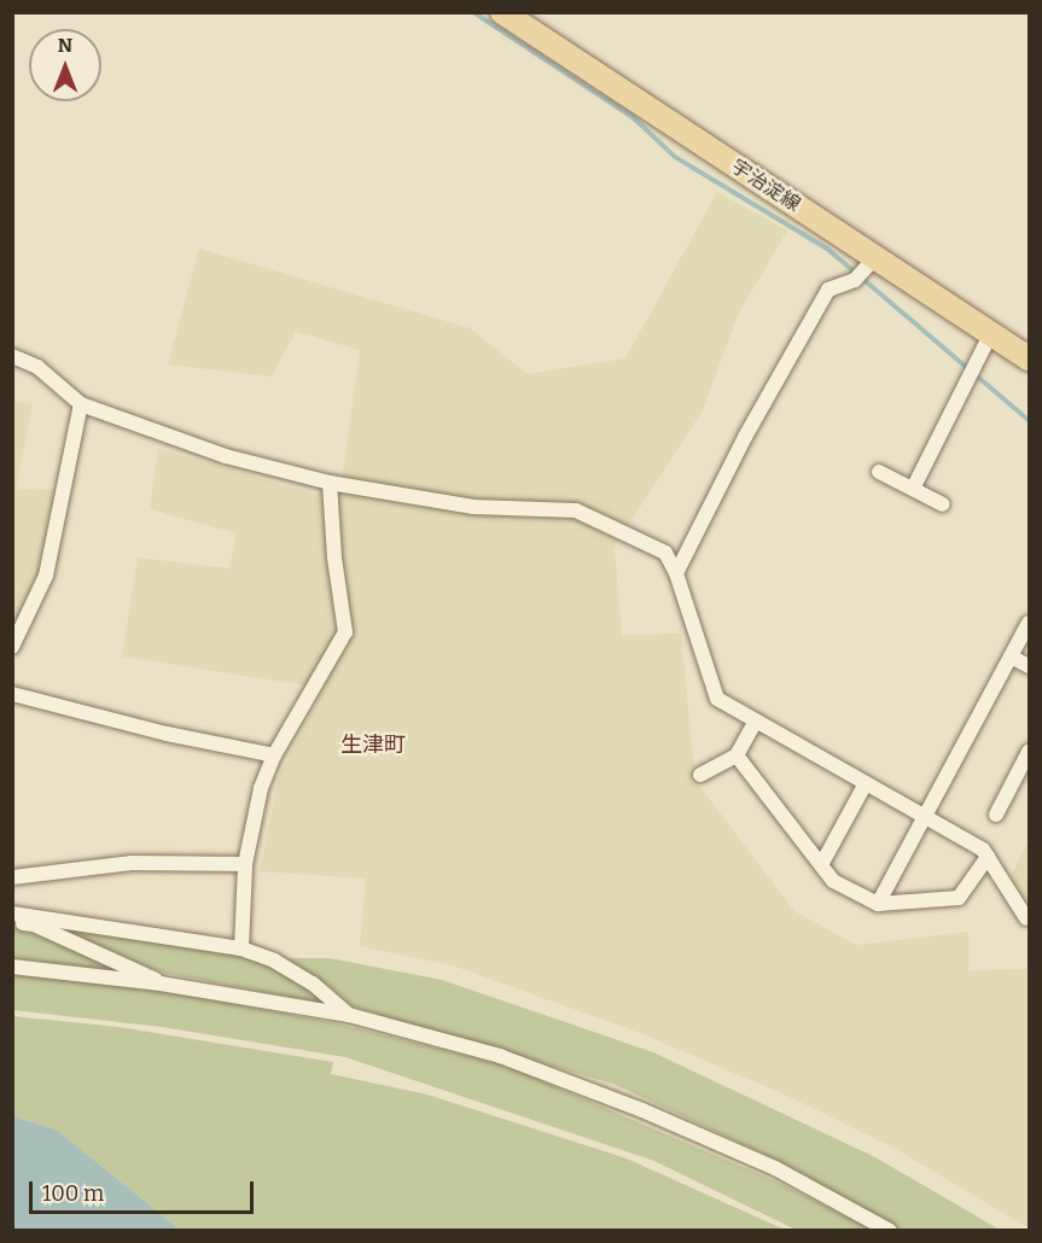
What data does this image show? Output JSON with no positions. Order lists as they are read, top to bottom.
{
  "streets": {
    "main road": ["宇治淀線"]
  },
  "districts": ["生津町"],
  "scale_bar": "100 m",
  "north": "top"
}
